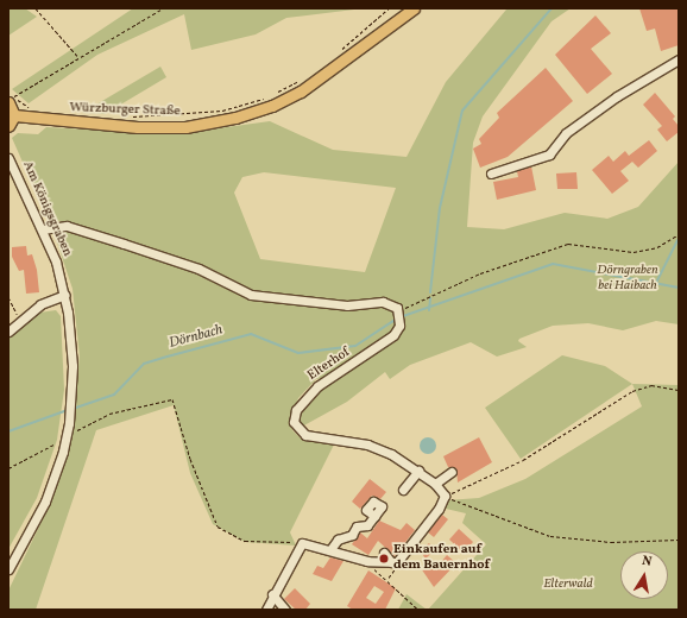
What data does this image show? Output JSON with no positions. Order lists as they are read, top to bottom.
{
  "streets": {
    "main road": ["Würzburger Straße"],
    "street": ["Am Königsgraben", "Elterhof"]
  },
  "water": ["Dörnbach"],
  "parks": ["Dörngraben bei Haibach", "Elterwald"],
  "places": ["Einkaufen auf dem Bauernhof"],
  "north": "top"
}
